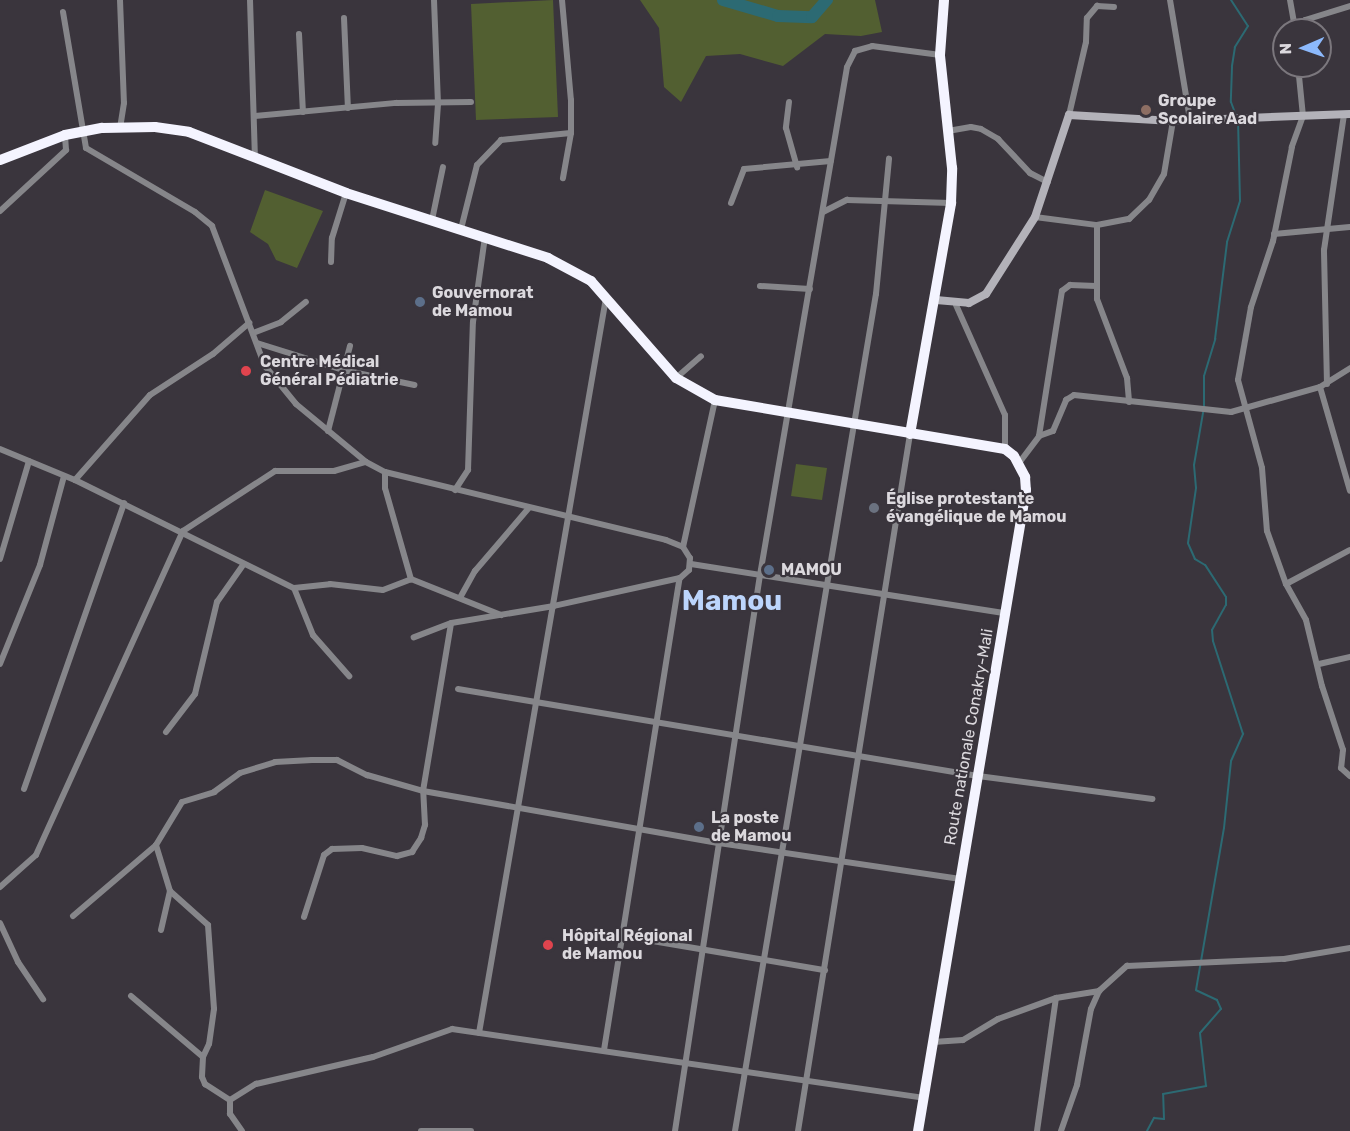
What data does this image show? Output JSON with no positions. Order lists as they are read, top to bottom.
{
  "streets": {
    "highway": ["Route nationale Conakry-Mali"]
  },
  "districts": ["Mamou"],
  "places": [
    "Groupe Scolaire Aad",
    "Gouvernorat de Mamou",
    "Centre Médical Général Pédiatrie",
    "Église protestante évangélique de Mamou",
    "MAMOU",
    "La poste de Mamou",
    "Hôpital Régional de Mamou"
  ],
  "north": "left"
}
